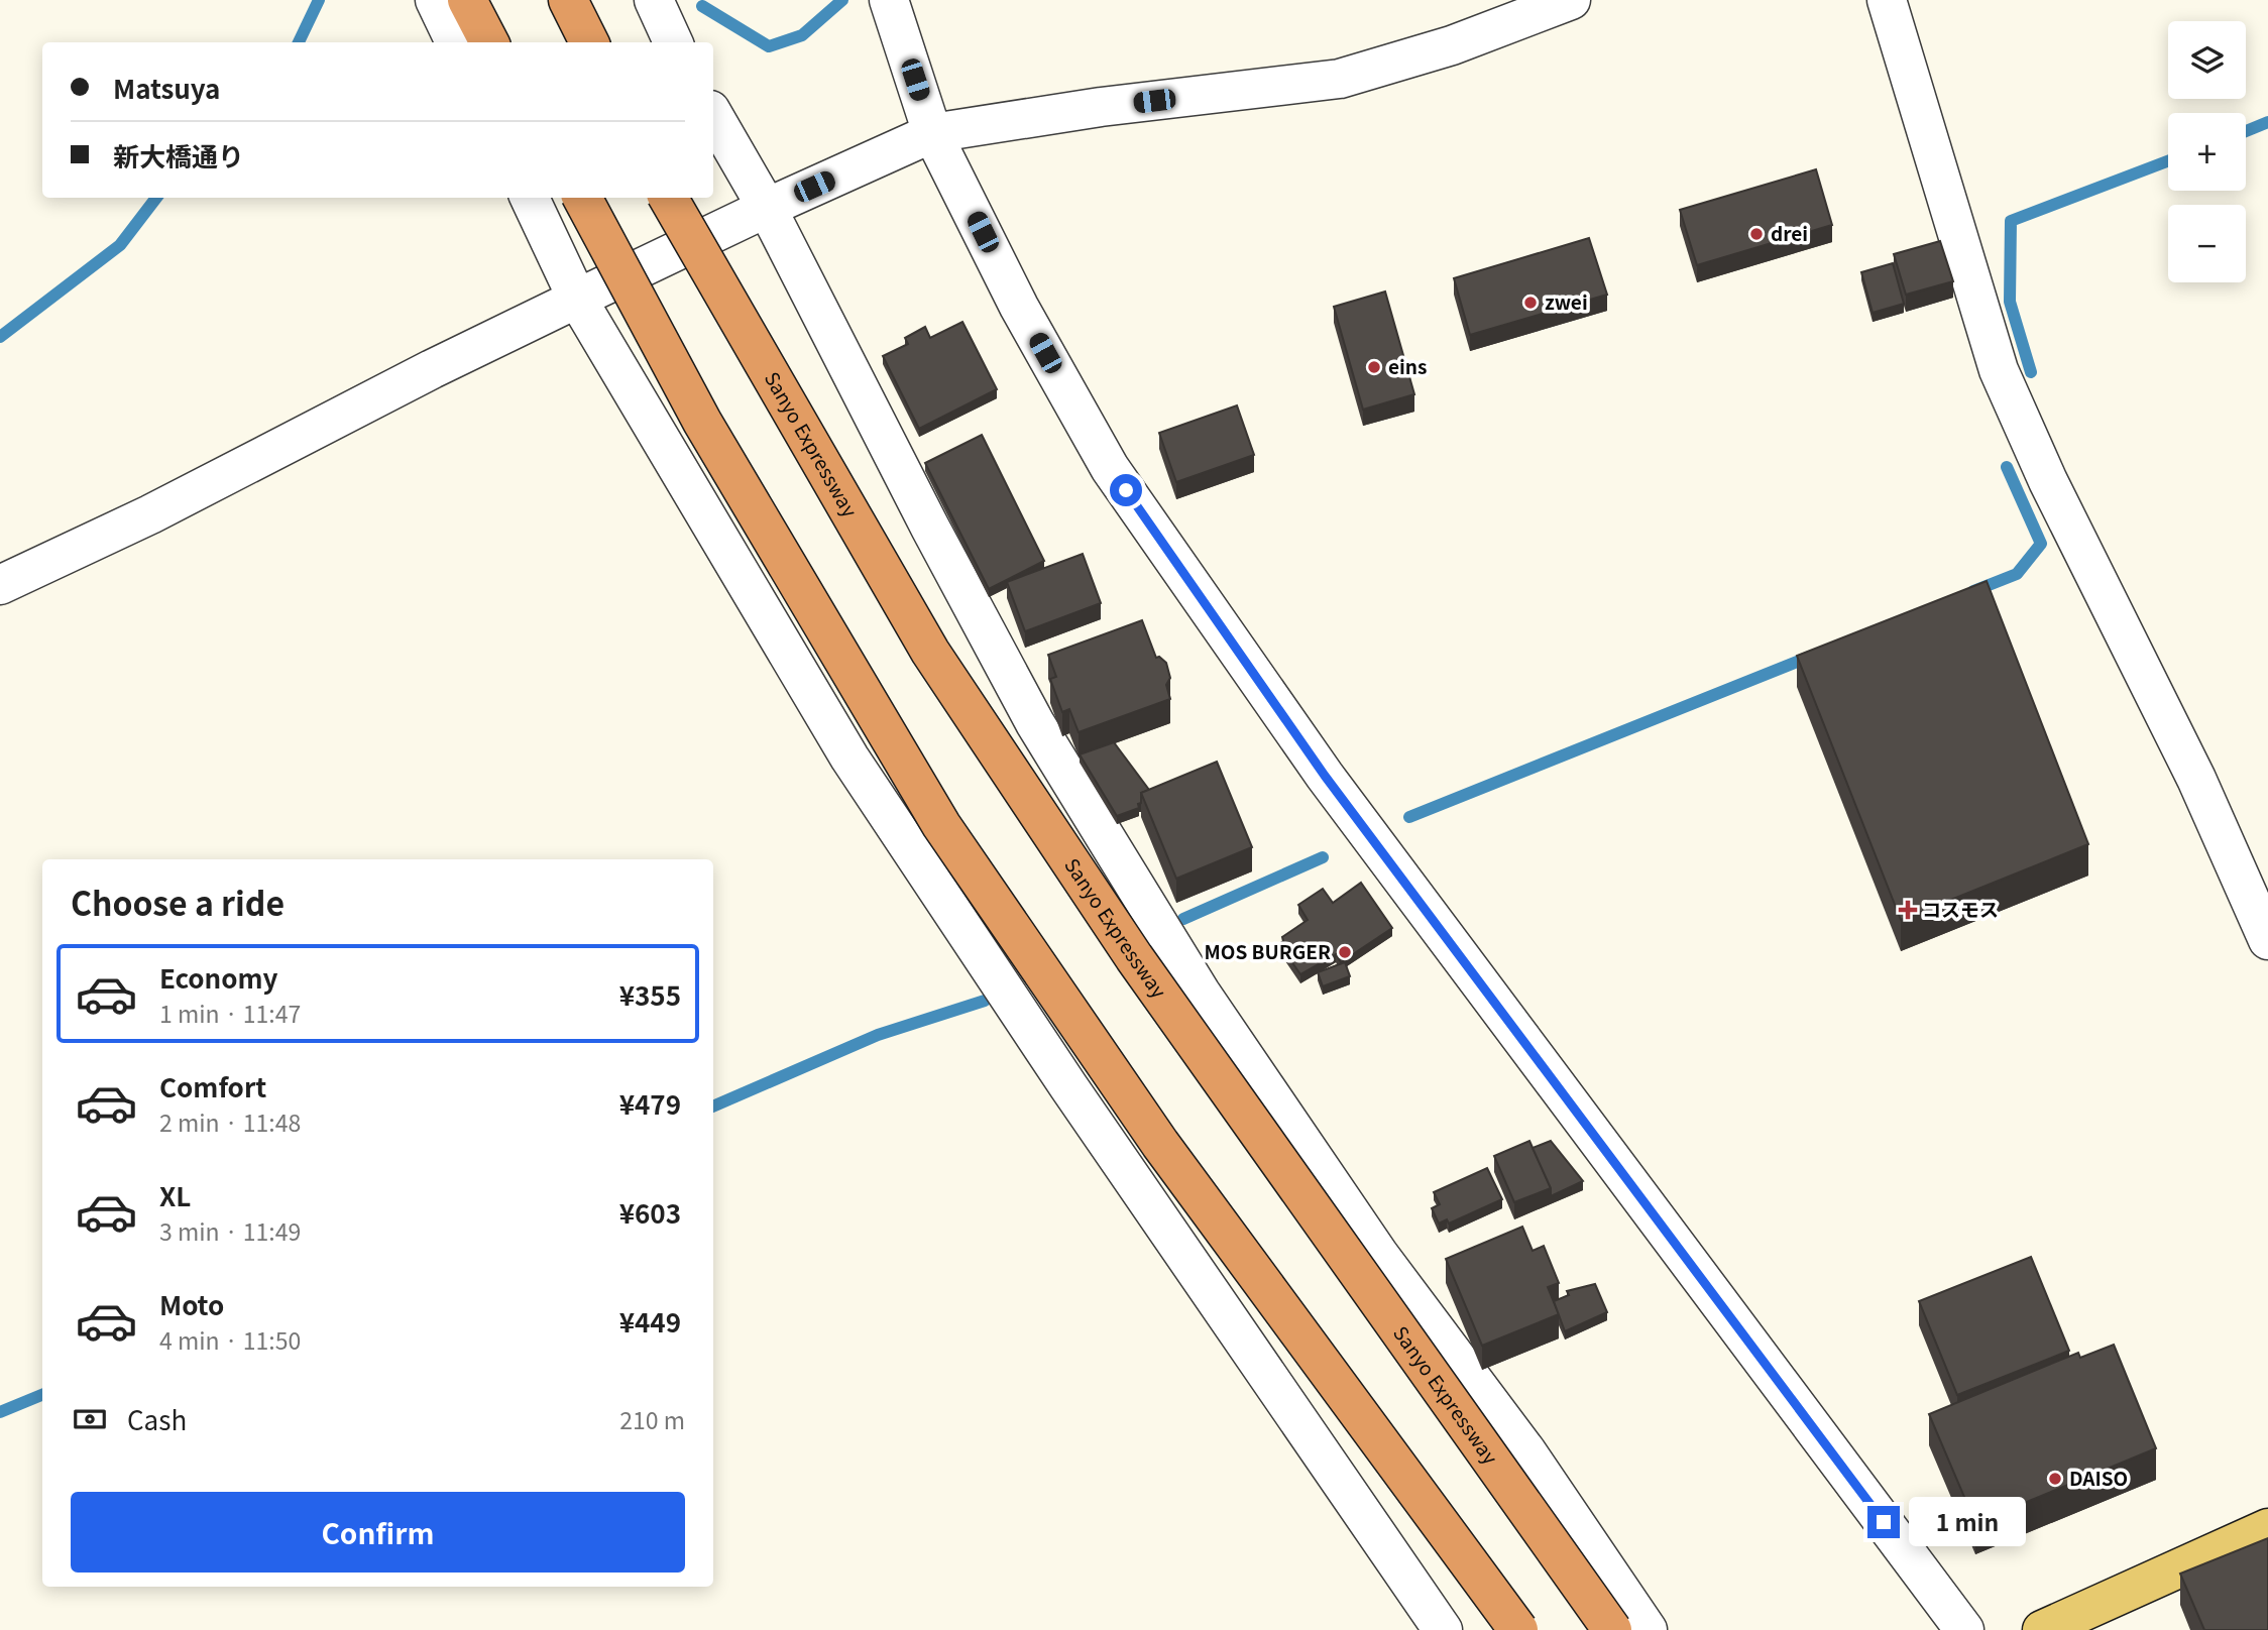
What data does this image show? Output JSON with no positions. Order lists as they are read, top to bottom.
{
  "streets": {
    "highway": ["Sanyo Expressway"]
  },
  "places": {
    "other": [
      "drei",
      "zwei",
      "eins",
      "MOS BURGER",
      "DAISO"
    ],
    "health": ["コスモス"]
  },
  "page": {
    "map_buttons": ["+", "−"],
    "banner": ["Matsuya", "新大橋通り"],
    "heading": "Choose a ride",
    "list": [
      {
        "name": "Economy",
        "note": "1 min · 11:47",
        "value": "¥355"
      },
      {
        "name": "Comfort",
        "note": "2 min · 11:48",
        "value": "¥479"
      },
      {
        "name": "XL",
        "note": "3 min · 11:49",
        "value": "¥603"
      },
      {
        "name": "Moto",
        "note": "4 min · 11:50",
        "value": "¥449"
      }
    ],
    "pay": ["Cash", "210 m"],
    "buttons": "Confirm",
    "bubble": "1 min"
  }
}
